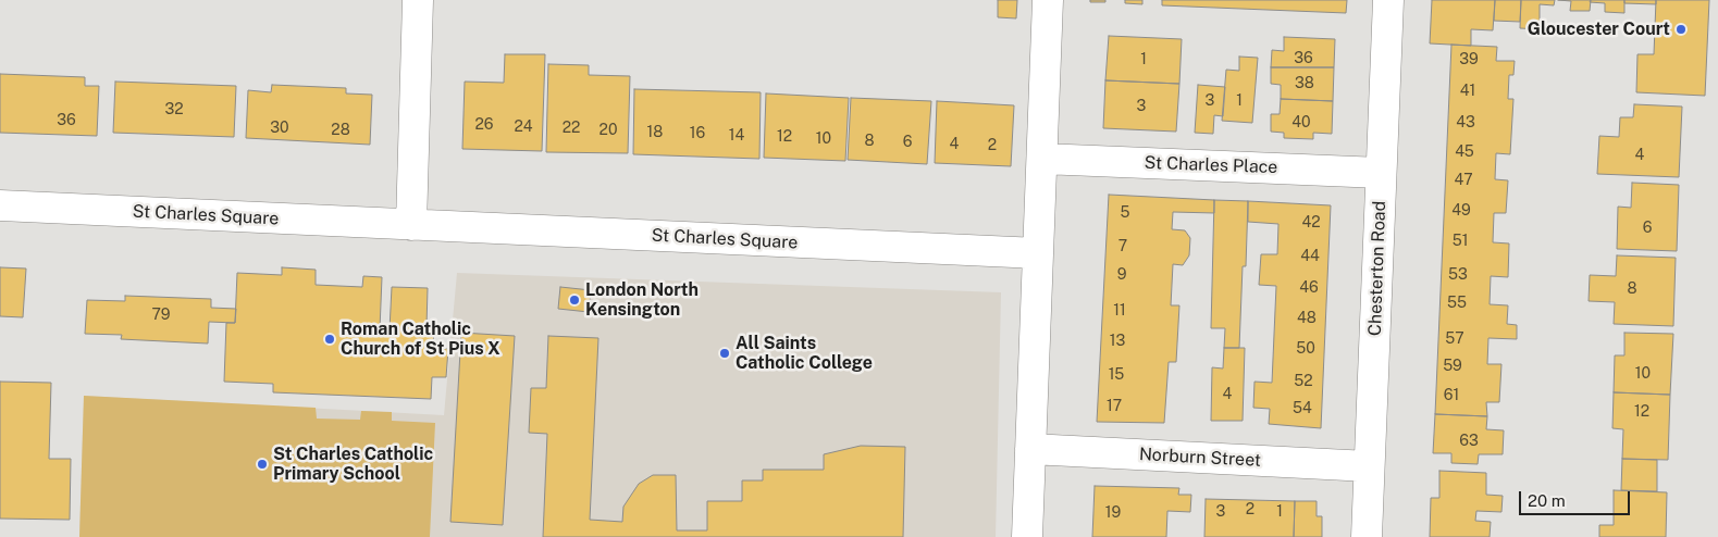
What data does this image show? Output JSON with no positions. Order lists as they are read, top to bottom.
{
  "streets": {
    "street": [
      "St Charles Place",
      "St Charles Square",
      "Chesterton Road",
      "Norburn Street"
    ]
  },
  "crossings": [
    ["St Charles Place", "Chesterton Road"],
    ["Chesterton Road", "Norburn Street"]
  ],
  "places": [
    "Gloucester Court",
    "London North Kensington",
    "Roman Catholic Church of St Pius X",
    "All Saints Catholic College",
    "St Charles Catholic Primary School"
  ],
  "house_numbers": [
    "36",
    "1",
    "39",
    "38",
    "41",
    "3",
    "1",
    "3",
    "32",
    "36",
    "40",
    "43",
    "26",
    "24",
    "30",
    "22",
    "28",
    "20",
    "18",
    "16",
    "14",
    "12",
    "10",
    "8",
    "6",
    "4",
    "2",
    "45",
    "4",
    "47",
    "49",
    "5",
    "42",
    "6",
    "51",
    "7",
    "44",
    "9",
    "53",
    "46",
    "8",
    "55",
    "11",
    "79",
    "48",
    "57",
    "13",
    "50",
    "59",
    "10",
    "15",
    "52",
    "4",
    "61",
    "17",
    "54",
    "12",
    "63",
    "2",
    "3",
    "1",
    "19"
  ],
  "scale_bar": "20 m"
}
